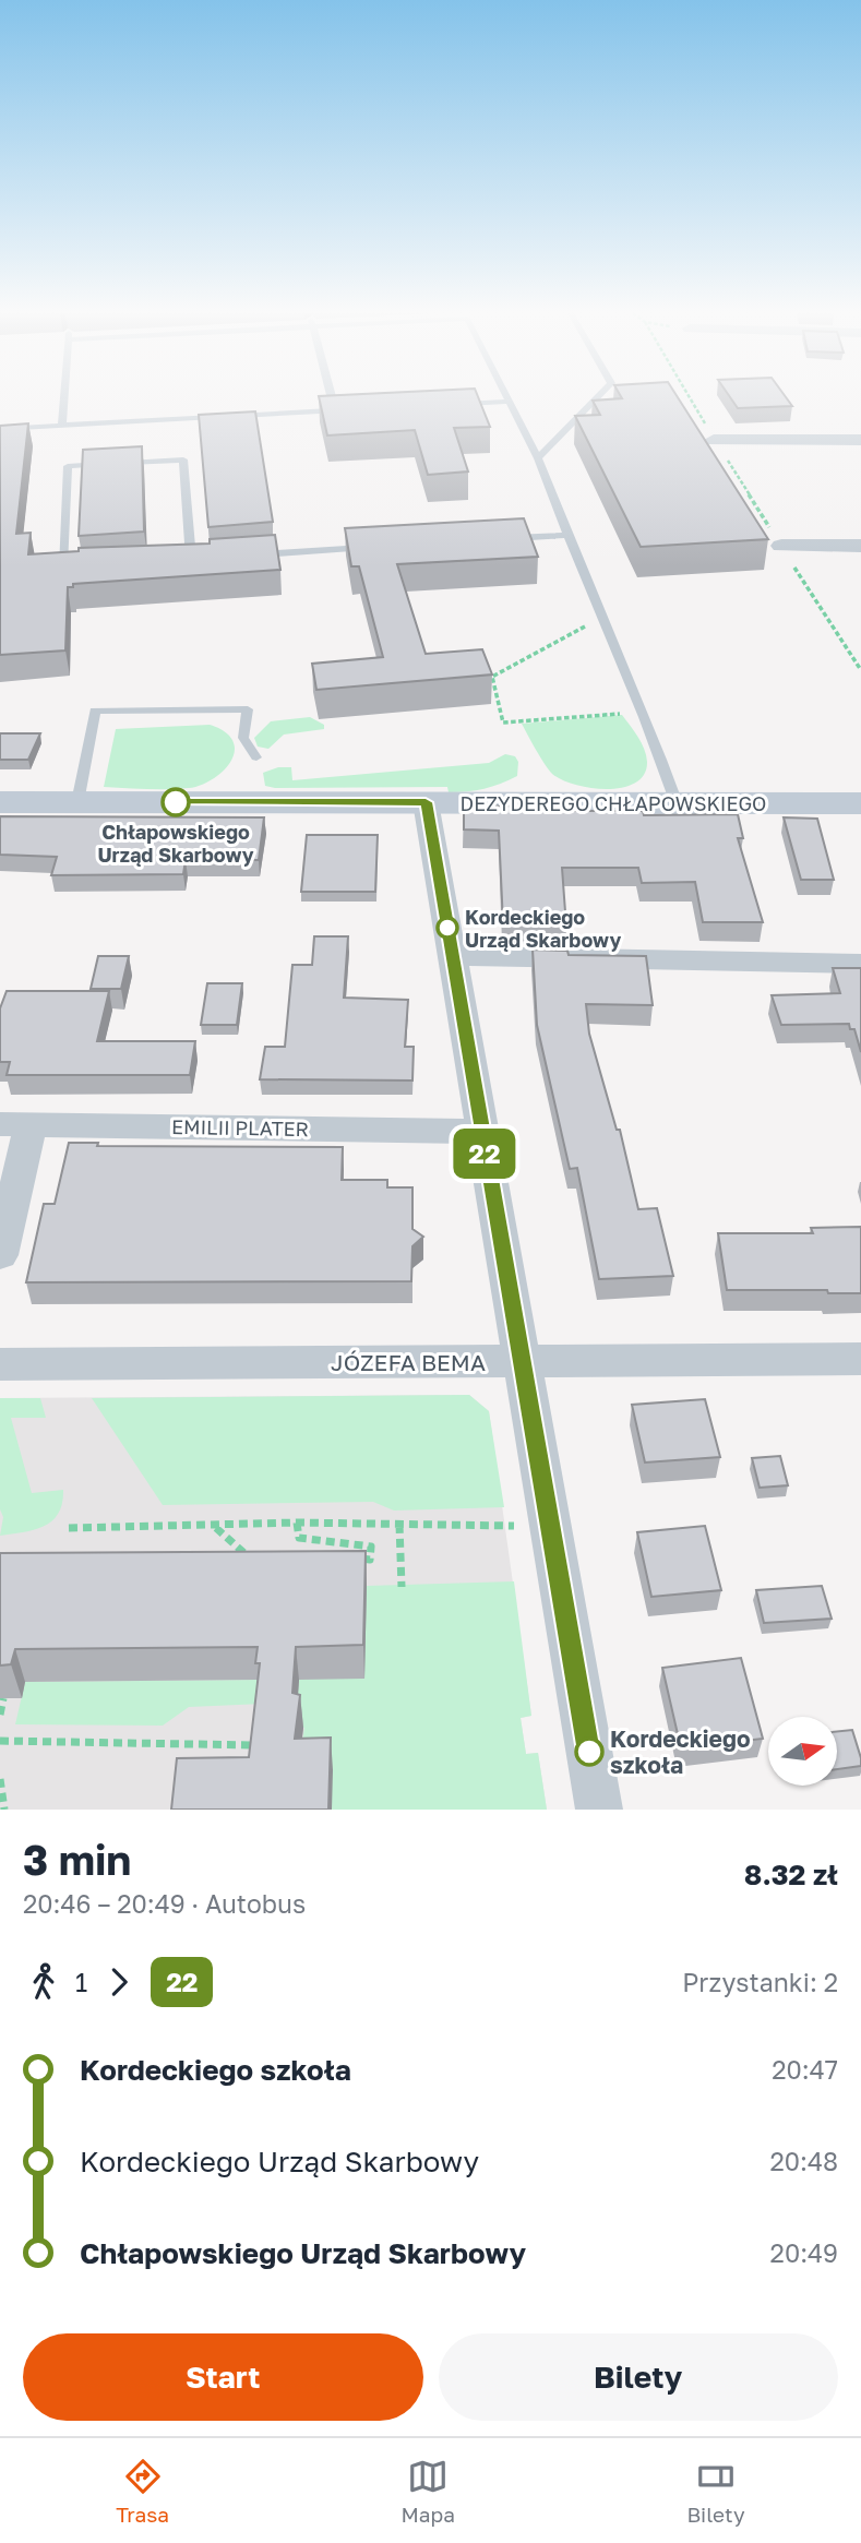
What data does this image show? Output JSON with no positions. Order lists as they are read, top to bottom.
{
  "streets": {
    "street": ["DEZYDEREGO CHŁAPOWSKIEGO", "EMILII PLATER", "JÓZEFA BEMA"]
  },
  "places": ["Chłapowskiego Urząd Skarbowy", "Kordeckiego Urząd Skarbowy", "Kordeckiego szkoła"],
  "lines": ["bus line 22"],
  "north": "right",
  "page": {
    "on_map": "22",
    "heading": ["3 min", "20:46 – 20:49 · Autobus", "8.32 zł"],
    "legs": ["1", "22", "Przystanki: 2"],
    "list": [
      {
        "name": "Kordeckiego szkoła",
        "value": "20:47"
      },
      {
        "name": "Kordeckiego Urząd Skarbowy",
        "value": "20:48"
      },
      {
        "name": "Chłapowskiego Urząd Skarbowy",
        "value": "20:49"
      }
    ],
    "buttons": ["Start", "Bilety"],
    "tabs": ["Trasa", "Mapa", "Bilety"]
  }
}
